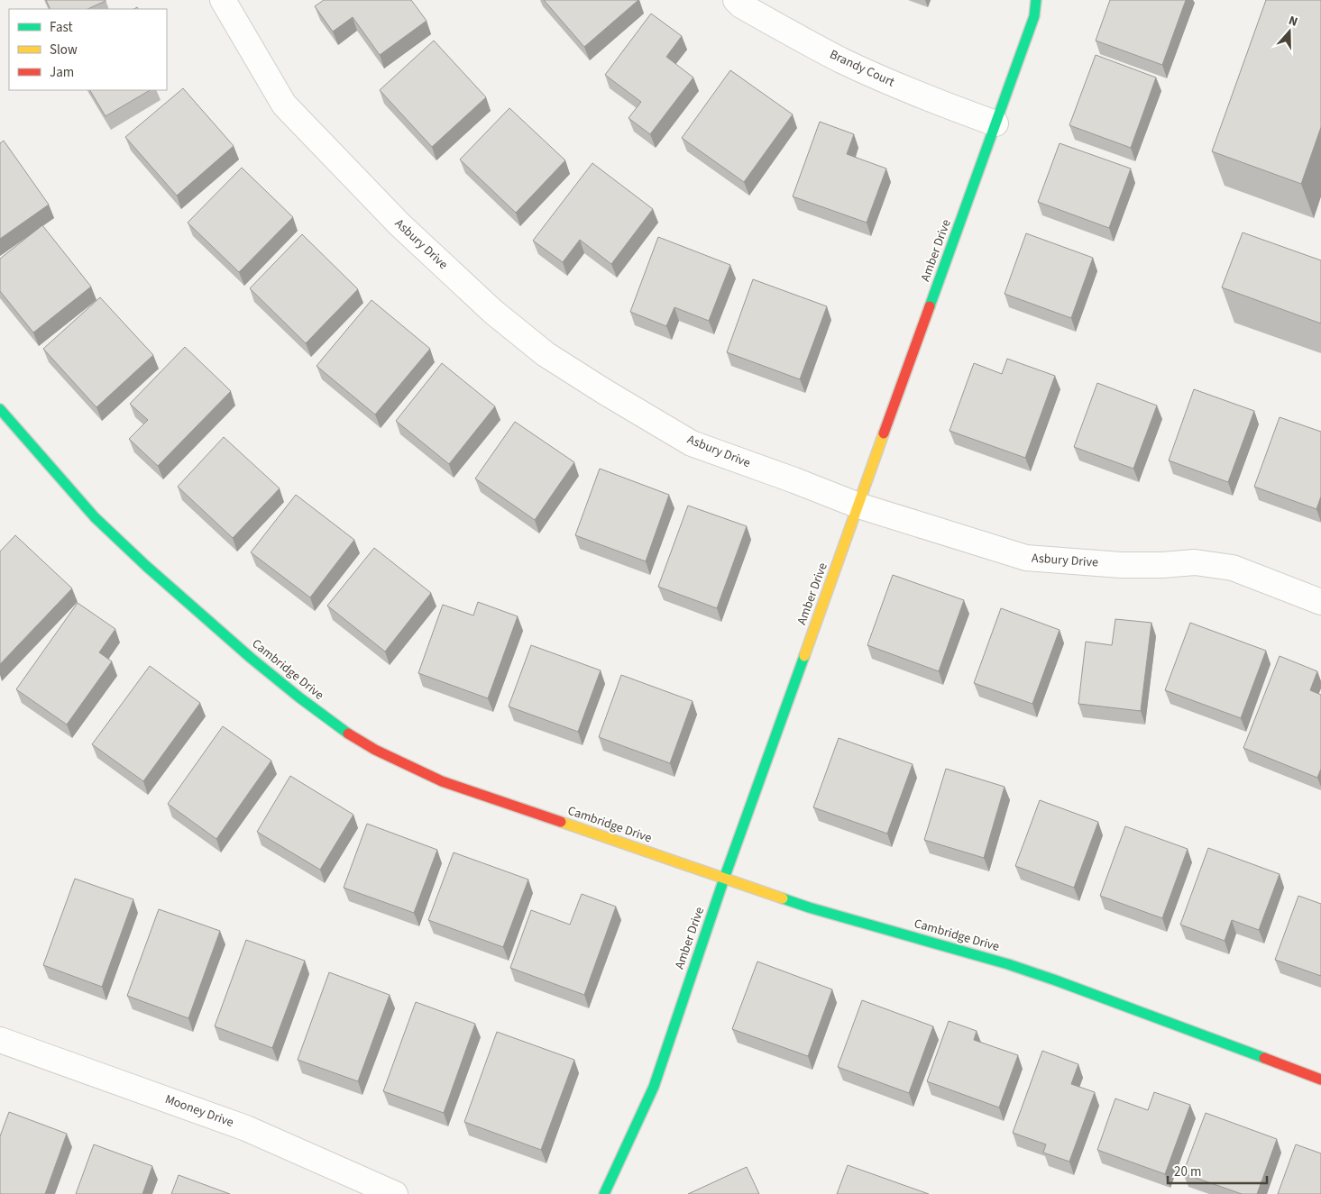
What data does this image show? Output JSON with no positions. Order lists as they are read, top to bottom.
{
  "streets": {
    "street": [
      "Brandy Court",
      "Asbury Drive",
      "Amber Drive",
      "Cambridge Drive",
      "Mooney Drive"
    ]
  },
  "crossings": [
    ["Brandy Court", "Amber Drive"],
    ["Asbury Drive", "Amber Drive"],
    ["Amber Drive", "Cambridge Drive"]
  ],
  "legend": ["Fast", "Slow", "Jam"],
  "scale_bar": "20 m",
  "north": "top"
}
